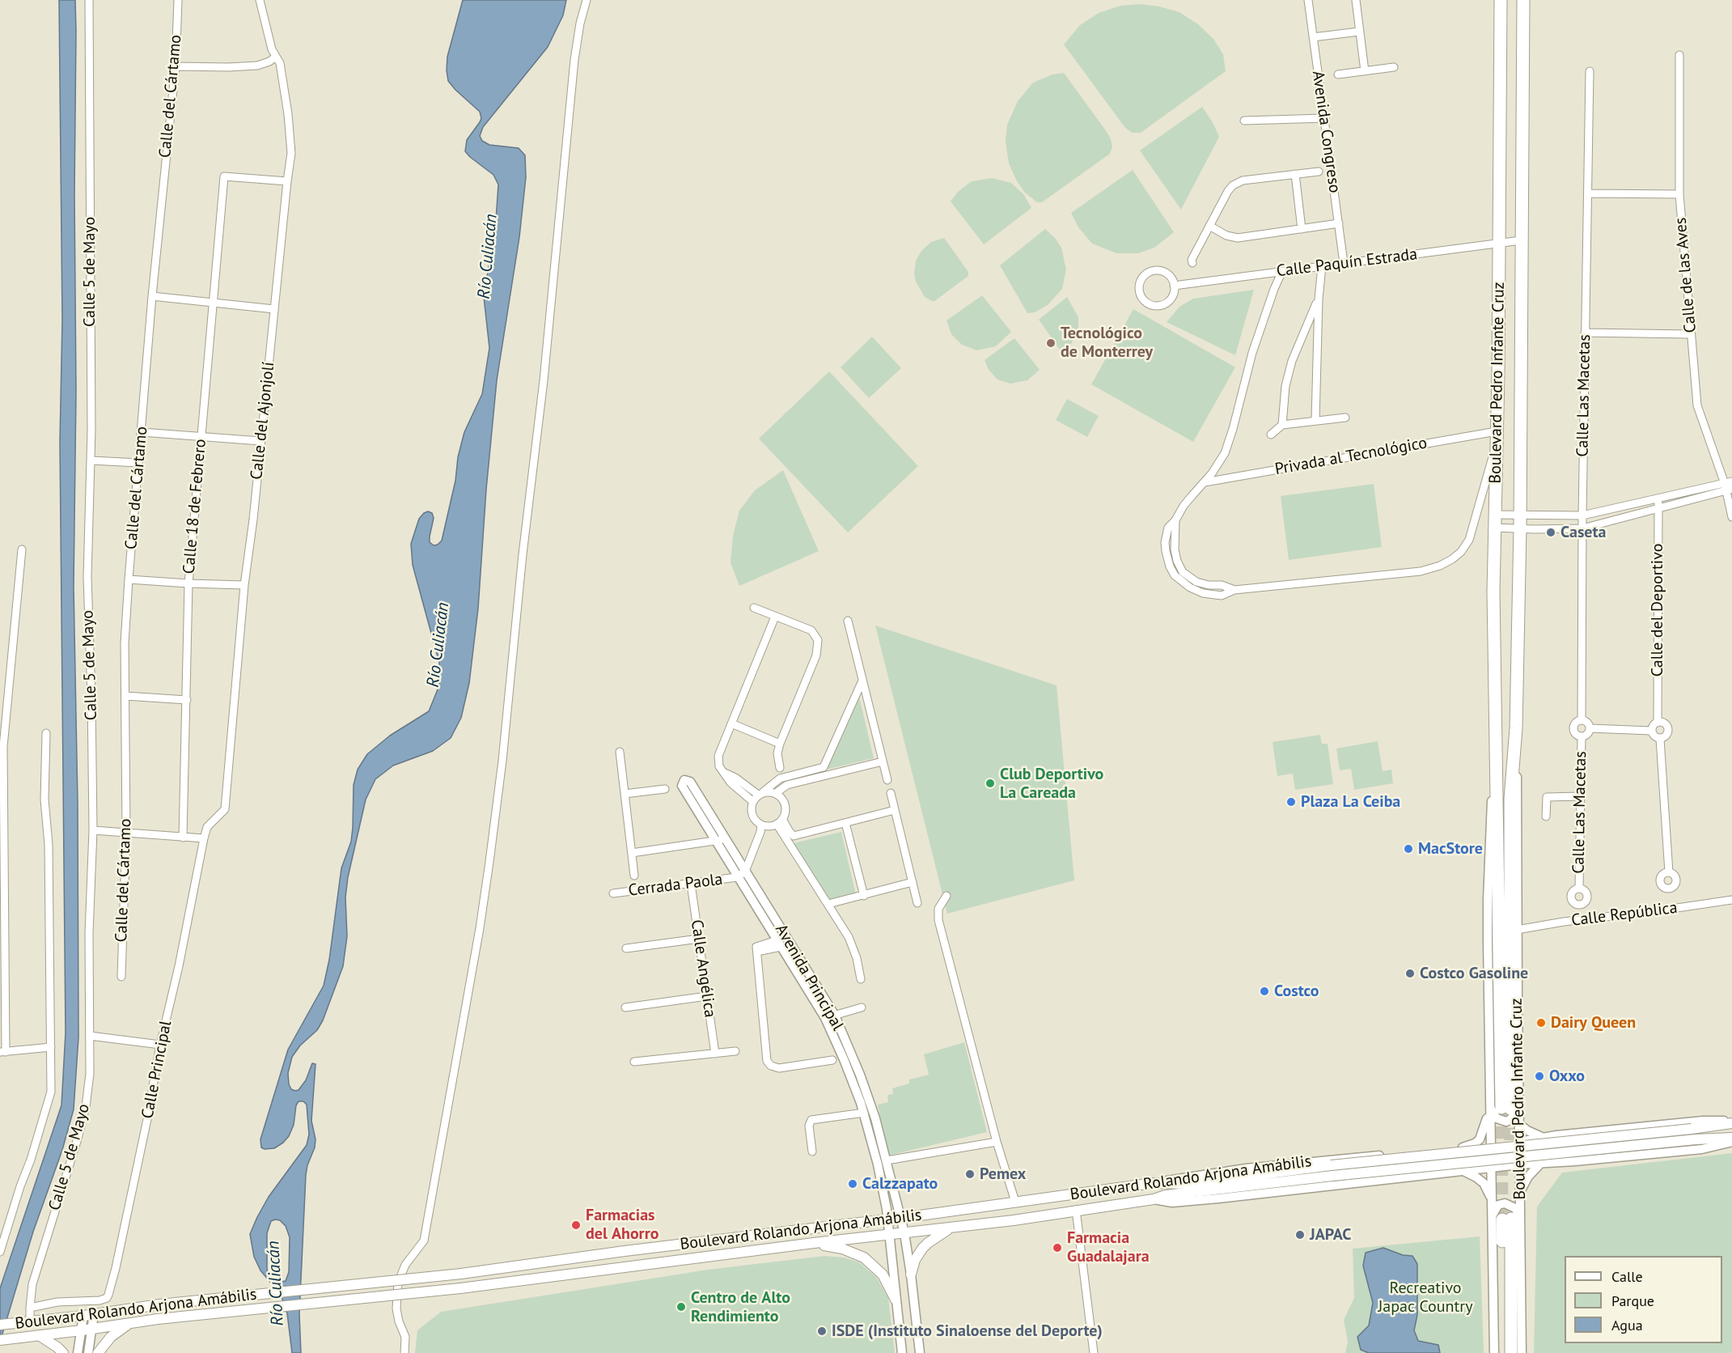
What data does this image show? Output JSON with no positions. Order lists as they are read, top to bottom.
{
  "streets": {
    "highway": ["Boulevard Pedro Infante Cruz"],
    "main road": ["Boulevard Rolando Arjona Amábilis"],
    "street": [
      "Calle del Cártamo",
      "Avenida Congreso",
      "Calle Paquín Estrada",
      "Calle 5 de Mayo",
      "Calle de las Aves",
      "Calle Las Macetas",
      "Calle del Ajonjolí",
      "Privada al Tecnológico",
      "Calle 18 de Febrero",
      "Calle del Deportivo",
      "Cerrada Paola",
      "Calle República",
      "Calle Angélica",
      "Avenida Principal",
      "Calle Principal"
    ]
  },
  "crossings": [
    ["Avenida Congreso", "Calle Paquín Estrada"],
    ["Calle Paquín Estrada", "Boulevard Pedro Infante Cruz"],
    ["Calle 5 de Mayo", "Calle Principal"],
    ["Calle 5 de Mayo", "Boulevard Rolando Arjona Amábilis"],
    ["Boulevard Pedro Infante Cruz", "Privada al Tecnológico"],
    ["Boulevard Pedro Infante Cruz", "Calle República"],
    ["Boulevard Pedro Infante Cruz", "Boulevard Rolando Arjona Amábilis"],
    ["Calle del Ajonjolí", "Calle 18 de Febrero"],
    ["Calle del Ajonjolí", "Calle Principal"],
    ["Cerrada Paola", "Calle Angélica"],
    ["Cerrada Paola", "Avenida Principal"],
    ["Avenida Principal", "Boulevard Rolando Arjona Amábilis"]
  ],
  "water": ["Río Culiacán"],
  "parks": ["Recreativo Japac Country"],
  "places": [
    "Tecnológico de Monterrey",
    "Caseta",
    "Club Deportivo La Careada",
    "Plaza La Ceiba",
    "MacStore",
    "Costco Gasoline",
    "Costco",
    "Dairy Queen",
    "Oxxo",
    "Pemex",
    "Calzzapato",
    "Farmacias del Ahorro",
    "JAPAC",
    "Farmacia Guadalajara",
    "Centro de Alto Rendimiento",
    "ISDE (Instituto Sinaloense del Deporte)"
  ],
  "legend": ["Calle", "Parque", "Agua"]
}
